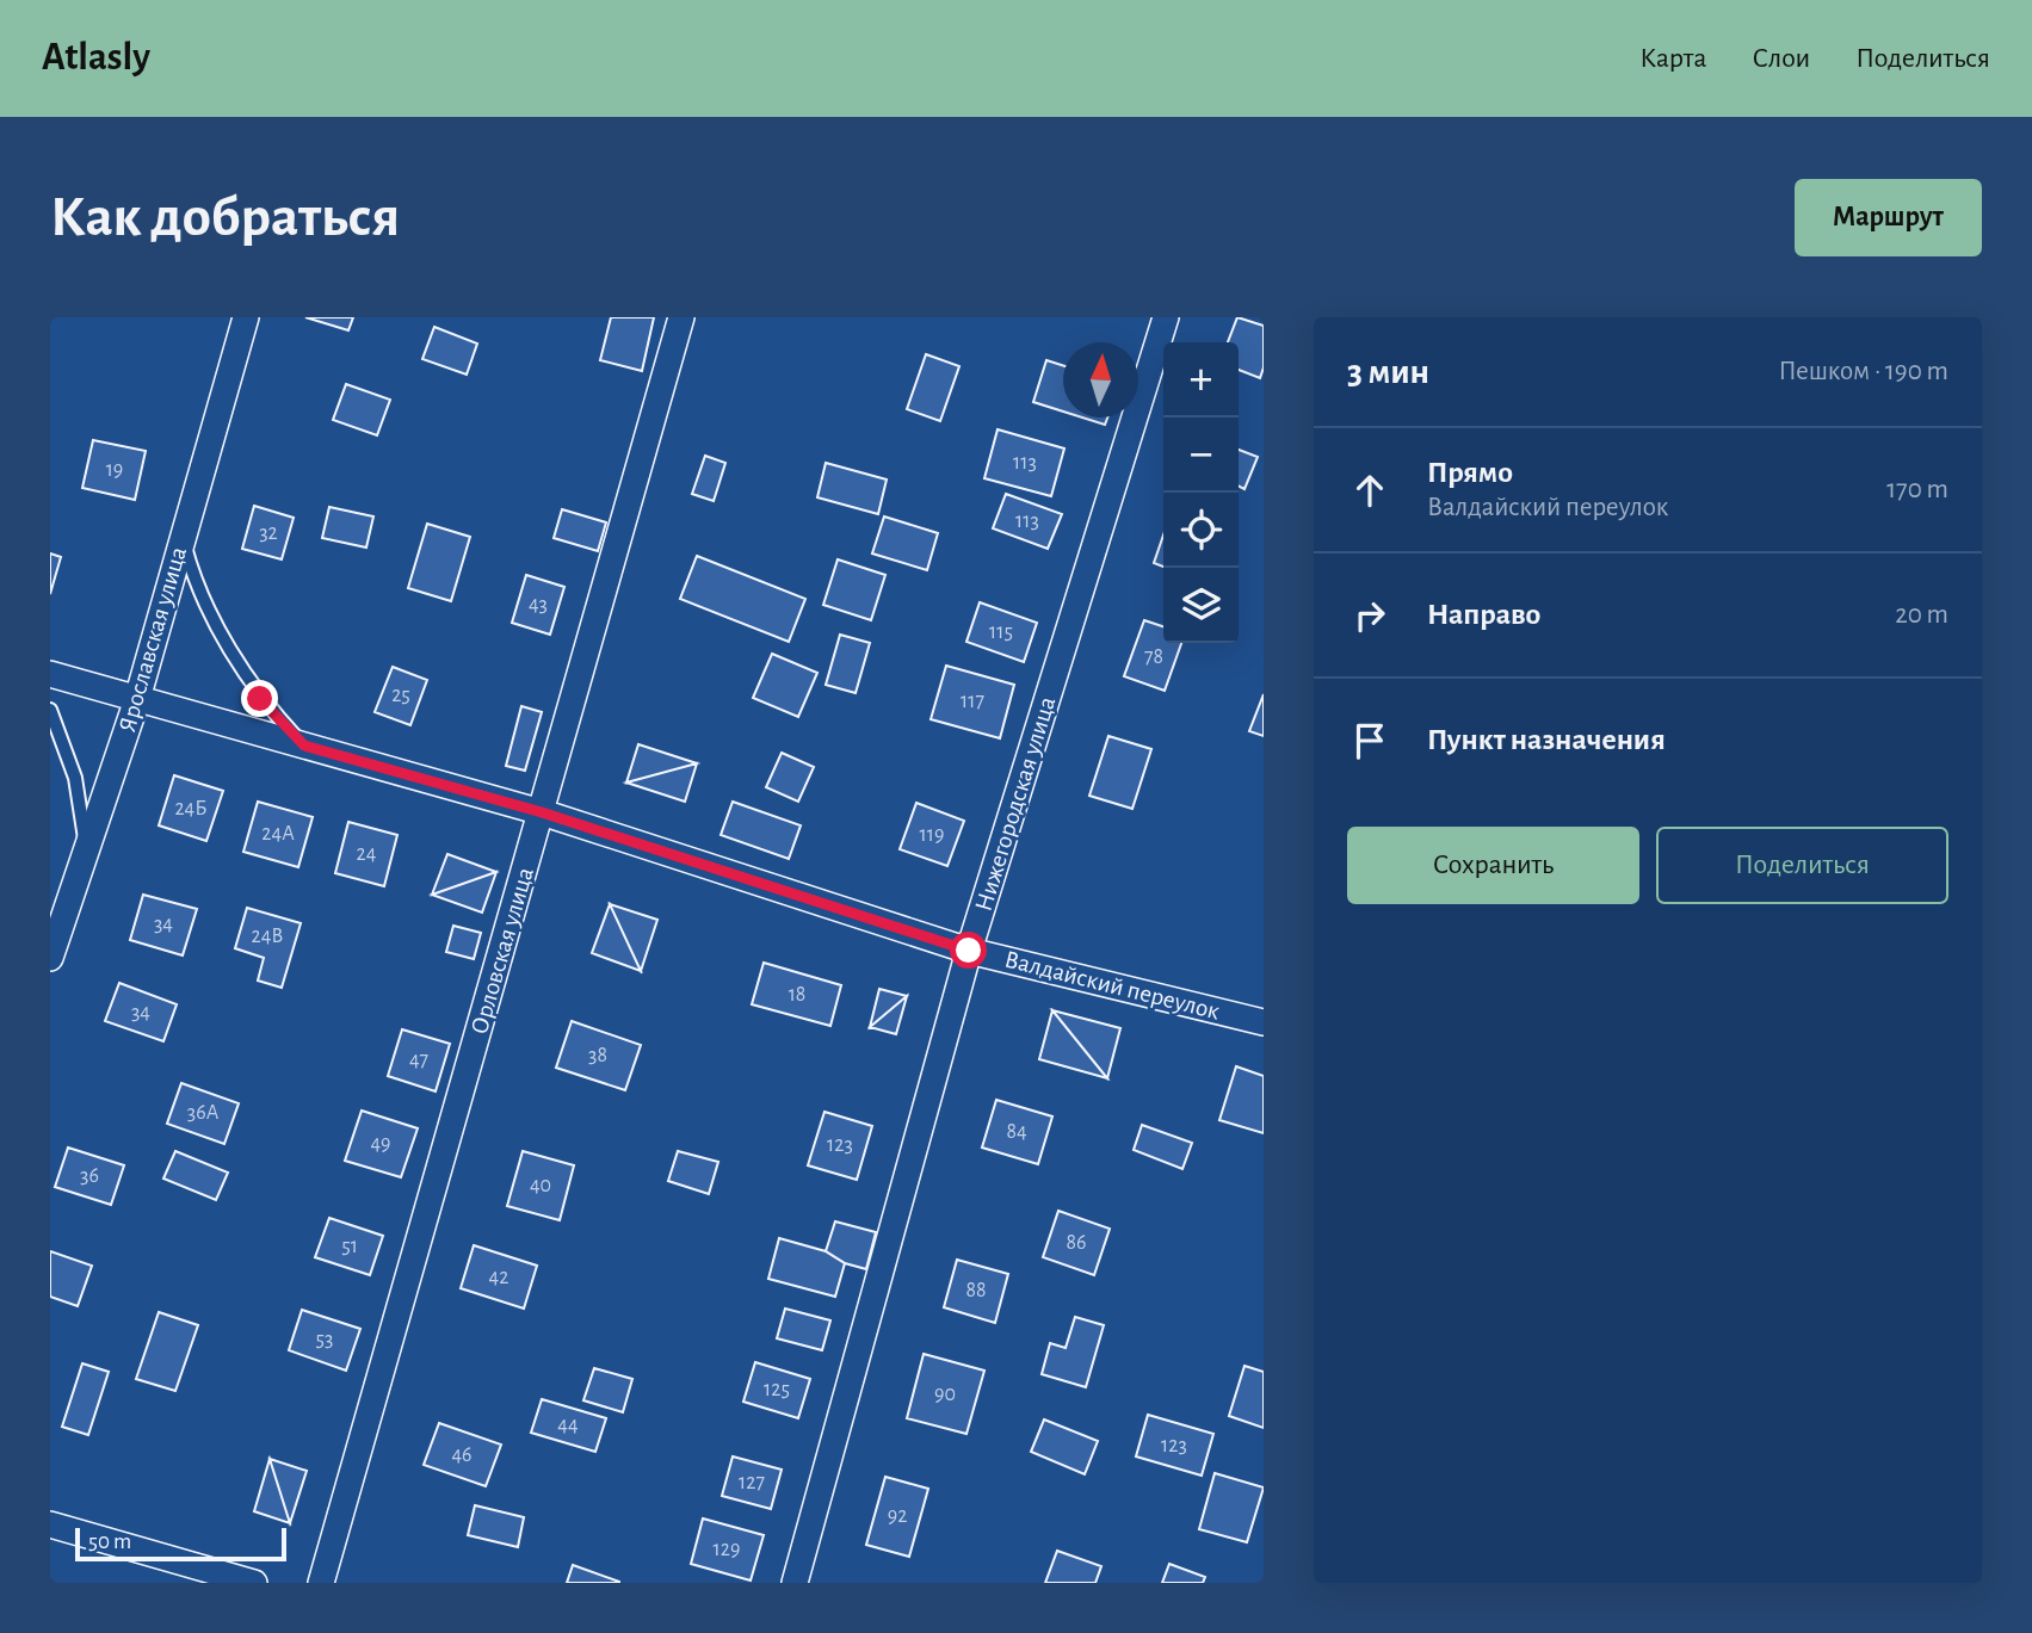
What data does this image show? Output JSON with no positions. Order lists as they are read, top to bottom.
{
  "streets": {
    "street": [
      "Ярославская улица",
      "Нижегородская улица",
      "Орловская улица",
      "Валдайский переулок"
    ]
  },
  "crossings": [
    ["Ярославская улица", "Валдайский переулок"],
    ["Нижегородская улица", "Валдайский переулок"],
    ["Орловская улица", "Валдайский переулок"]
  ],
  "house_numbers": [
    "113",
    "19",
    "113",
    "32",
    "43",
    "115",
    "78",
    "25",
    "117",
    "24Б",
    "24А",
    "119",
    "24",
    "34",
    "24В",
    "18",
    "34",
    "38",
    "47",
    "36А",
    "84",
    "49",
    "123",
    "36",
    "40",
    "86",
    "51",
    "42",
    "88",
    "53",
    "125",
    "90",
    "44",
    "123",
    "46",
    "127",
    "92",
    "129"
  ],
  "scale_bar": "50 m",
  "north": "top",
  "page": {
    "header": "Atlasly",
    "nav": ["Карта", "Слои", "Поделиться"],
    "buttons": [
      "Маршрут",
      ["Сохранить", "Поделиться"]
    ],
    "title": "Как добраться",
    "heading": ["3 мин", "Пешком · 190 m"],
    "map_buttons": ["+", "−"],
    "list": [
      ["Прямо", "Валдайский переулок", "170 m"],
      ["Направо", "20 m"],
      "Пункт назначения"
    ],
    "scale": "50 m"
  }
}
